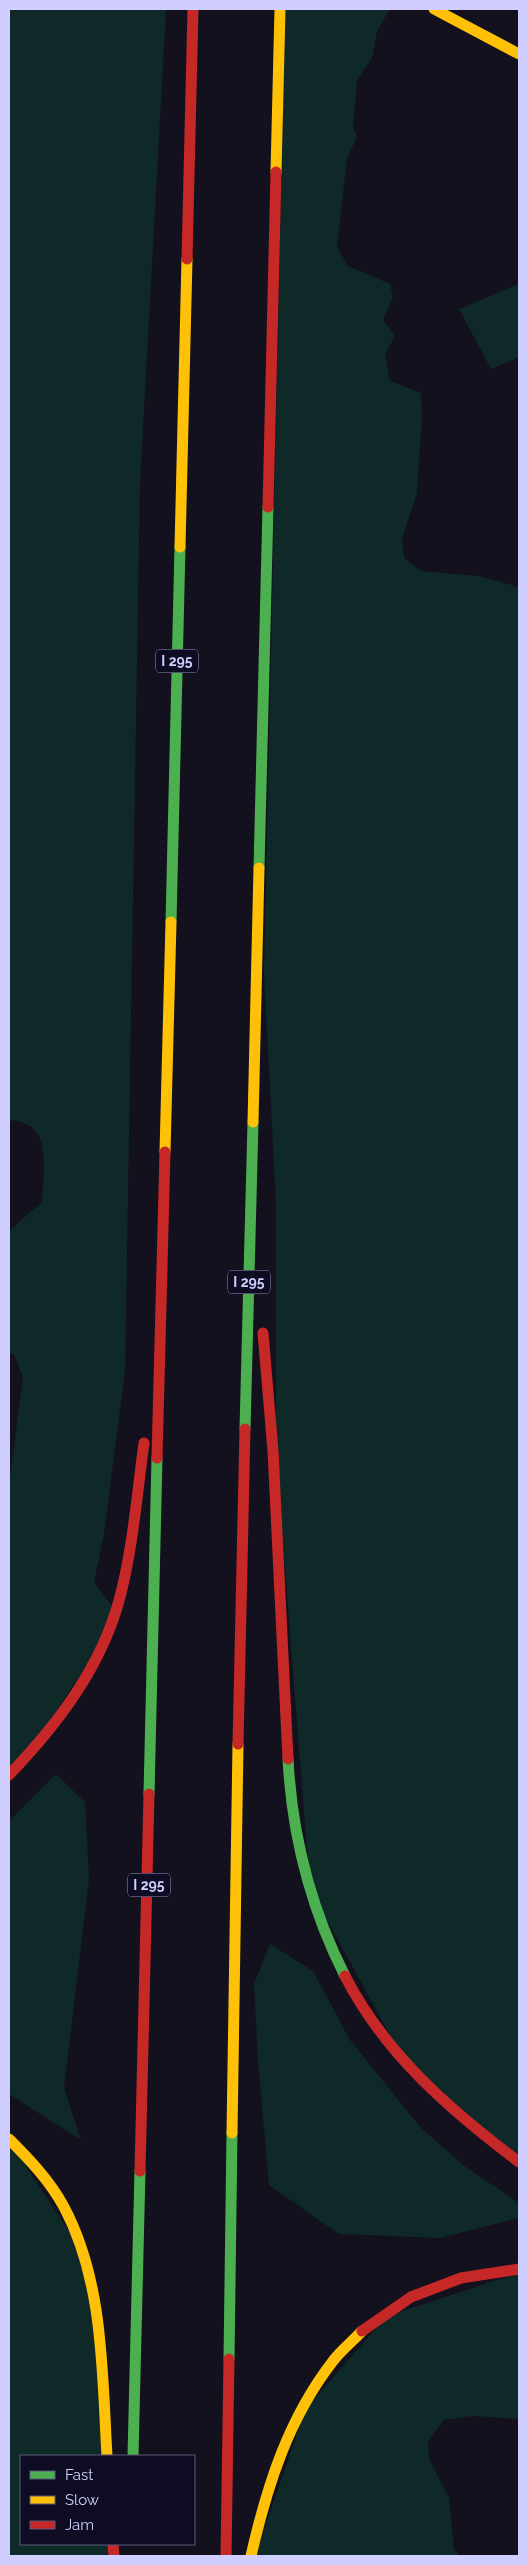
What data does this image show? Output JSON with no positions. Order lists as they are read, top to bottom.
{
  "streets": {
    "main road": ["I 295"]
  },
  "legend": ["Fast", "Slow", "Jam"]
}
